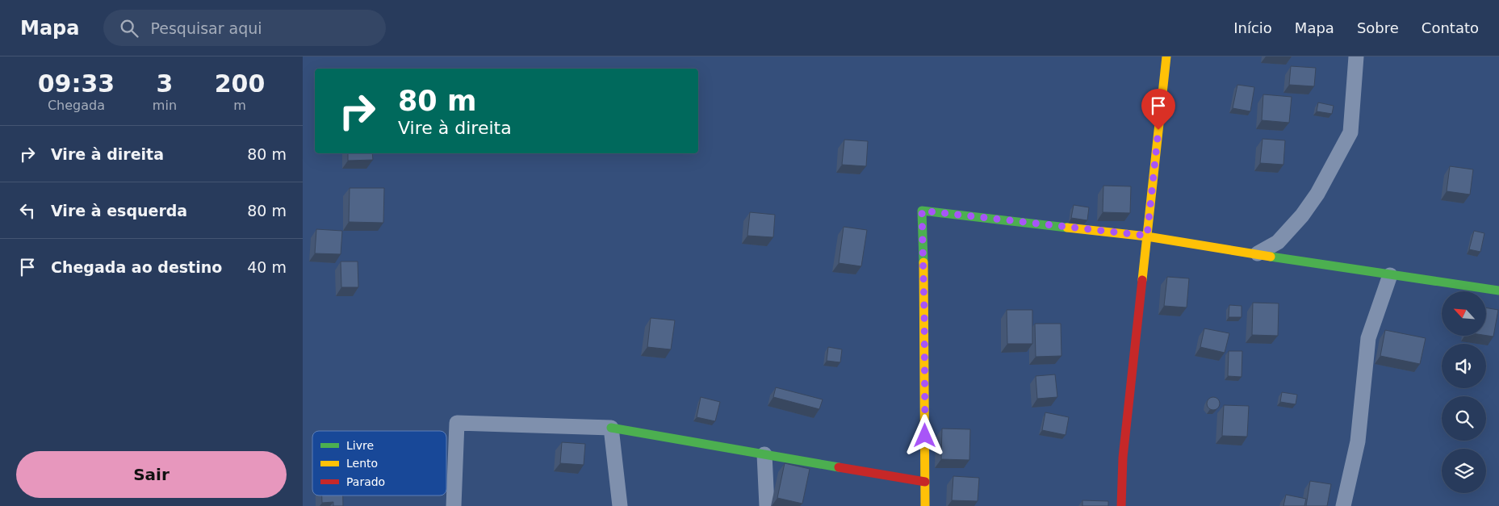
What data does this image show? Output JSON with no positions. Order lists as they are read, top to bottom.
{
  "legend": ["Livre", "Lento", "Parado"],
  "north": "top left",
  "page": {
    "header": "Mapa",
    "search": "Pesquisar aqui",
    "nav": [
      "Início",
      "Mapa",
      "Sobre",
      "Contato"
    ],
    "eta": [
      "09:33",
      "Chegada",
      "3",
      "min",
      "200",
      "m"
    ],
    "turn": ["80 m", "Vire à direita"],
    "list": [
      {
        "name": "Vire à direita",
        "value": "80 m"
      },
      {
        "name": "Vire à esquerda",
        "value": "80 m"
      },
      {
        "name": "Chegada ao destino",
        "value": "40 m"
      }
    ],
    "buttons": "Sair"
  }
}
